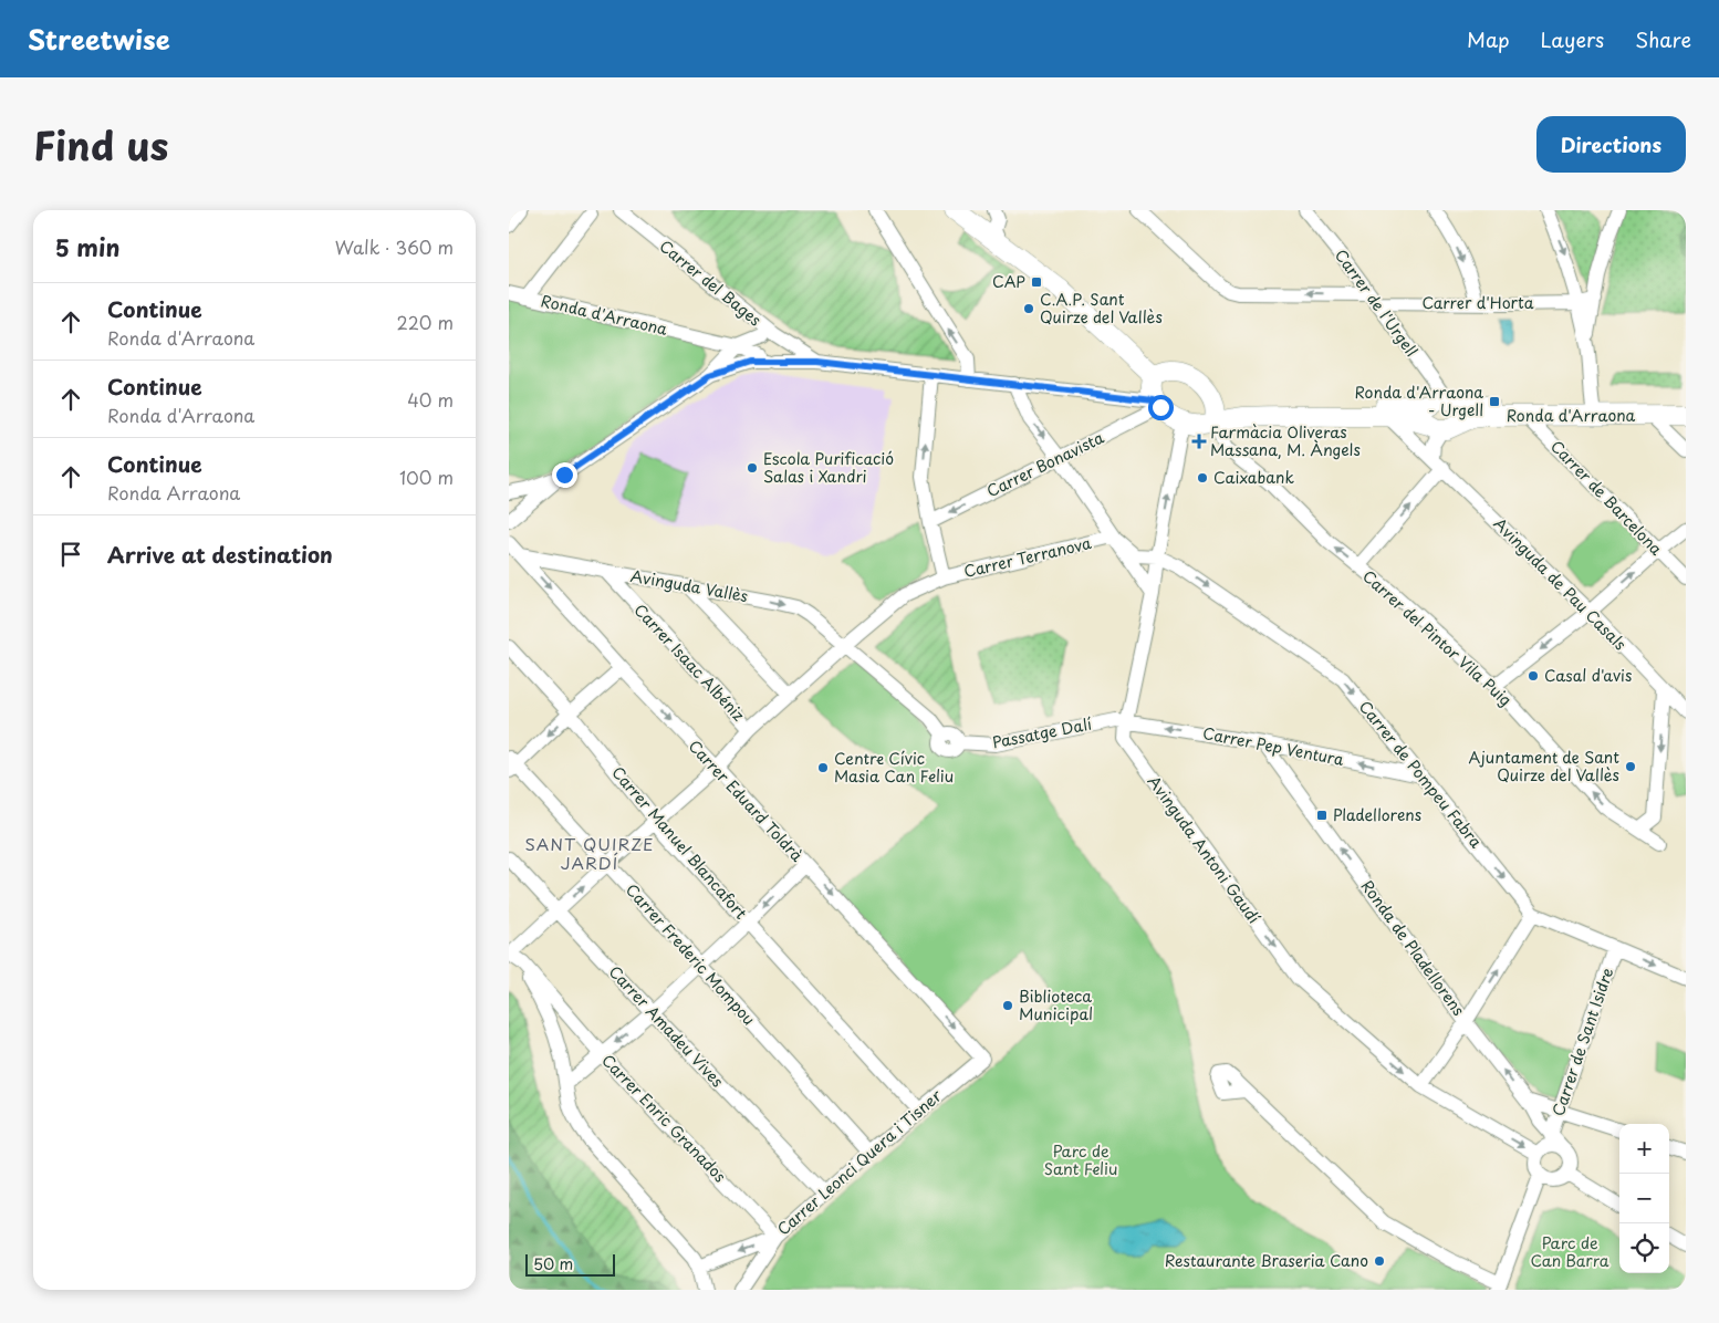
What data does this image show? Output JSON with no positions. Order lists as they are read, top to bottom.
{
  "streets": {
    "street": [
      "Carrer del Bages",
      "Carrer de l'Urgell",
      "Carrer d'Horta",
      "Ronda d'Arraona",
      "Carrer Bonavista",
      "Carrer de Barcelona",
      "Carrer Terranova",
      "Avinguda de Pau Casals",
      "Avinguda Vallès",
      "Carrer del Pintor Vila Puig",
      "Carrer Isaac Albéniz",
      "Passatge Dalí",
      "Carrer Pep Ventura",
      "Carrer de Pompeu Fabra",
      "Carrer Eduard Toldrà",
      "Carrer Manuel Blancafort",
      "Avinguda Antoni Gaudí",
      "Ronda de Pladellorens",
      "Carrer Frederic Mompou",
      "Carrer Amadeu Vives",
      "Carrer de Sant Isidre",
      "Carrer Enric Granados",
      "Carrer Leonci Quera i Tisner"
    ]
  },
  "crossings": [
    ["Carrer del Bages", "Ronda d'Arraona"],
    ["Carrer de l'Urgell", "Carrer d'Horta"],
    ["Carrer de l'Urgell", "Ronda d'Arraona"],
    ["Ronda d'Arraona", "Carrer Bonavista"],
    ["Ronda d'Arraona", "Carrer de Barcelona"],
    ["Ronda d'Arraona", "Avinguda de Pau Casals"],
    ["Ronda d'Arraona", "Carrer del Pintor Vila Puig"],
    ["Ronda d'Arraona", "Avinguda Antoni Gaudí"],
    ["Carrer Bonavista", "Carrer del Pintor Vila Puig"],
    ["Carrer Bonavista", "Avinguda Antoni Gaudí"],
    ["Carrer Terranova", "Avinguda Vallès"],
    ["Carrer Terranova", "Carrer Isaac Albéniz"],
    ["Carrer Terranova", "Passatge Dalí"],
    ["Carrer Terranova", "Carrer de Pompeu Fabra"],
    ["Carrer Terranova", "Carrer Eduard Toldrà"],
    ["Carrer Terranova", "Carrer Manuel Blancafort"],
    ["Carrer Terranova", "Carrer Frederic Mompou"],
    ["Carrer Terranova", "Carrer Amadeu Vives"],
    ["Carrer Terranova", "Carrer Enric Granados"],
    ["Avinguda Vallès", "Carrer Isaac Albéniz"],
    ["Avinguda Vallès", "Passatge Dalí"],
    ["Avinguda Vallès", "Carrer Eduard Toldrà"],
    ["Carrer del Pintor Vila Puig", "Avinguda Antoni Gaudí"],
    ["Passatge Dalí", "Carrer Pep Ventura"],
    ["Passatge Dalí", "Avinguda Antoni Gaudí"],
    ["Carrer Pep Ventura", "Carrer de Pompeu Fabra"],
    ["Carrer Pep Ventura", "Avinguda Antoni Gaudí"],
    ["Carrer Pep Ventura", "Ronda de Pladellorens"],
    ["Carrer de Pompeu Fabra", "Avinguda Antoni Gaudí"],
    ["Carrer de Pompeu Fabra", "Carrer de Sant Isidre"],
    ["Carrer Eduard Toldrà", "Carrer Leonci Quera i Tisner"],
    ["Carrer Manuel Blancafort", "Carrer Leonci Quera i Tisner"],
    ["Avinguda Antoni Gaudí", "Ronda de Pladellorens"],
    ["Ronda de Pladellorens", "Carrer de Sant Isidre"],
    ["Carrer Frederic Mompou", "Carrer Leonci Quera i Tisner"],
    ["Carrer Amadeu Vives", "Carrer Leonci Quera i Tisner"],
    ["Carrer Enric Granados", "Carrer Leonci Quera i Tisner"]
  ],
  "one_way": [
    "Carrer Bonavista",
    "Carrer del Pintor Vila Puig",
    "Carrer Pep Ventura",
    "Carrer de Pompeu Fabra",
    "Carrer Eduard Toldrà",
    "Ronda de Pladellorens"
  ],
  "districts": ["SANT QUIRZE JARDÍ"],
  "parks": ["Parc de Sant Feliu", "Parc de Can Barra"],
  "places": {
    "transit": ["CAP", "Ronda d'Arraona - Urgell", "Pladellorens"],
    "other": [
      "C.A.P. Sant Quirze del Vallès",
      "Escola Purificació Salas i Xandri",
      "Caixabank",
      "Casal d'avis",
      "Ajuntament de Sant Quirze del Vallès",
      "Centre Cívic Masia Can Feliu",
      "Biblioteca Municipal",
      "Restaurante Braseria Cano"
    ],
    "health": ["Farmàcia Oliveras Massana, M. Àngels"]
  },
  "scale_bar": "50 m",
  "page": {
    "header": "Streetwise",
    "nav": ["Map", "Layers", "Share"],
    "title": "Find us",
    "buttons": "Directions",
    "heading": ["5 min", "Walk · 360 m"],
    "list": [
      ["Continue", "Ronda d'Arraona", "220 m"],
      ["Continue", "Ronda d'Arraona", "40 m"],
      ["Continue", "Ronda Arraona", "100 m"],
      "Arrive at destination"
    ],
    "map_buttons": ["+", "−"],
    "scale": "50 m"
  }
}
